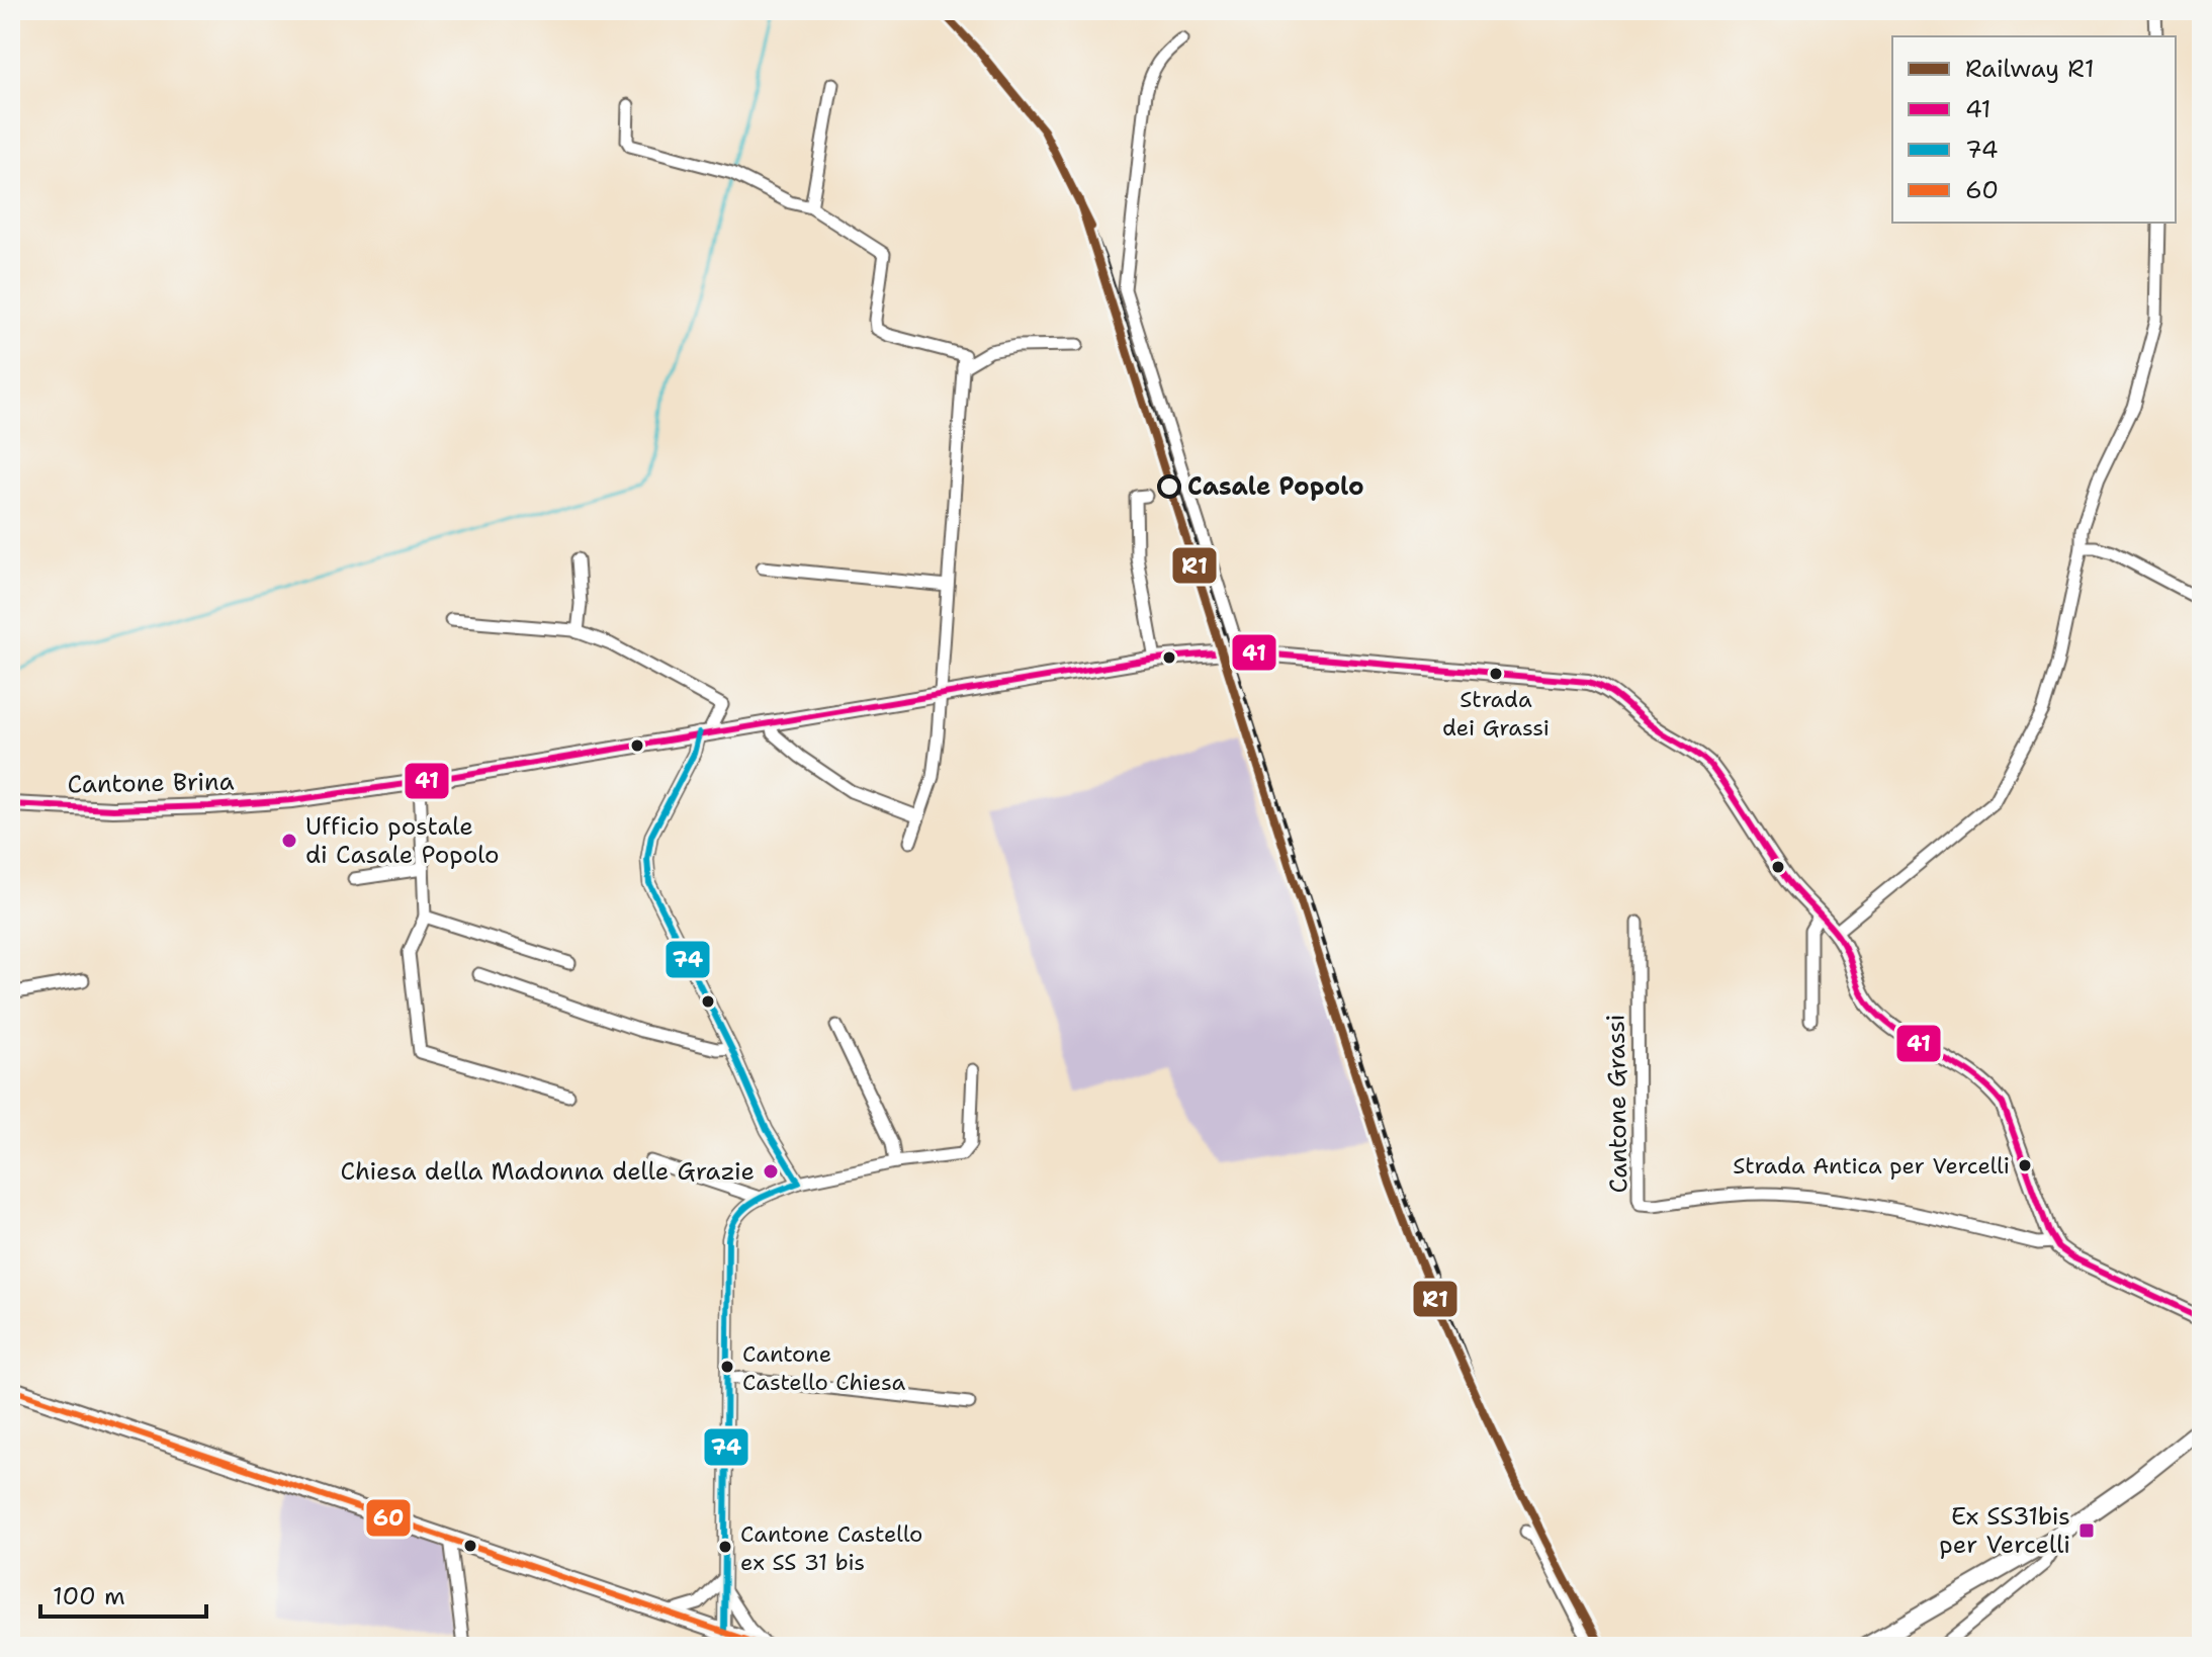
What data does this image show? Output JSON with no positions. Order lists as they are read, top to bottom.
{
  "streets": {
    "street": ["Cantone Brina", "Cantone Grassi"]
  },
  "places": {
    "other": [
      "Casale Popolo",
      "Strada dei Grassi",
      "Ufficio postale di Casale Popolo",
      "Strada Antica per Vercelli",
      "Chiesa della Madonna delle Grazie",
      "Cantone Castello Chiesa",
      "Cantone Castello ex SS 31 bis"
    ],
    "transit": ["Ex SS31bis per Vercelli"]
  },
  "lines": [
    "rail line R1",
    "transit line 41",
    "transit line 74",
    "transit line 60"
  ],
  "legend": [
    "Railway R1",
    "41",
    "74",
    "60"
  ],
  "scale_bar": "100 m"
}
